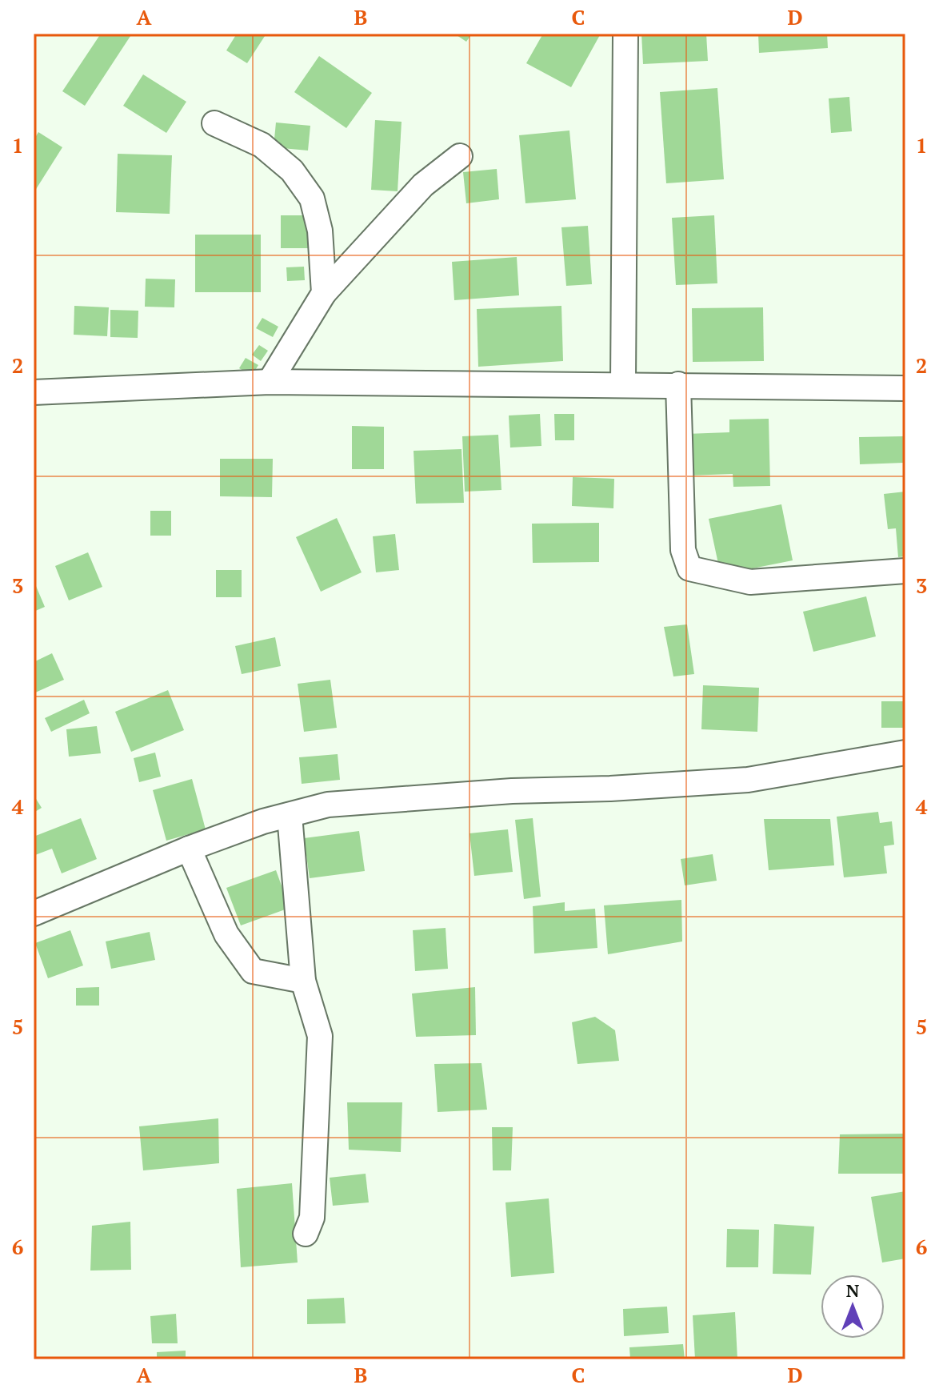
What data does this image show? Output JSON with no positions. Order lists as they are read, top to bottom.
{
  "north": "top",
  "grid": {
    "columns": [
      "A",
      "B",
      "C",
      "D"
    ],
    "rows": [
      "1",
      "2",
      "3",
      "4",
      "5",
      "6"
    ]
  }
}
